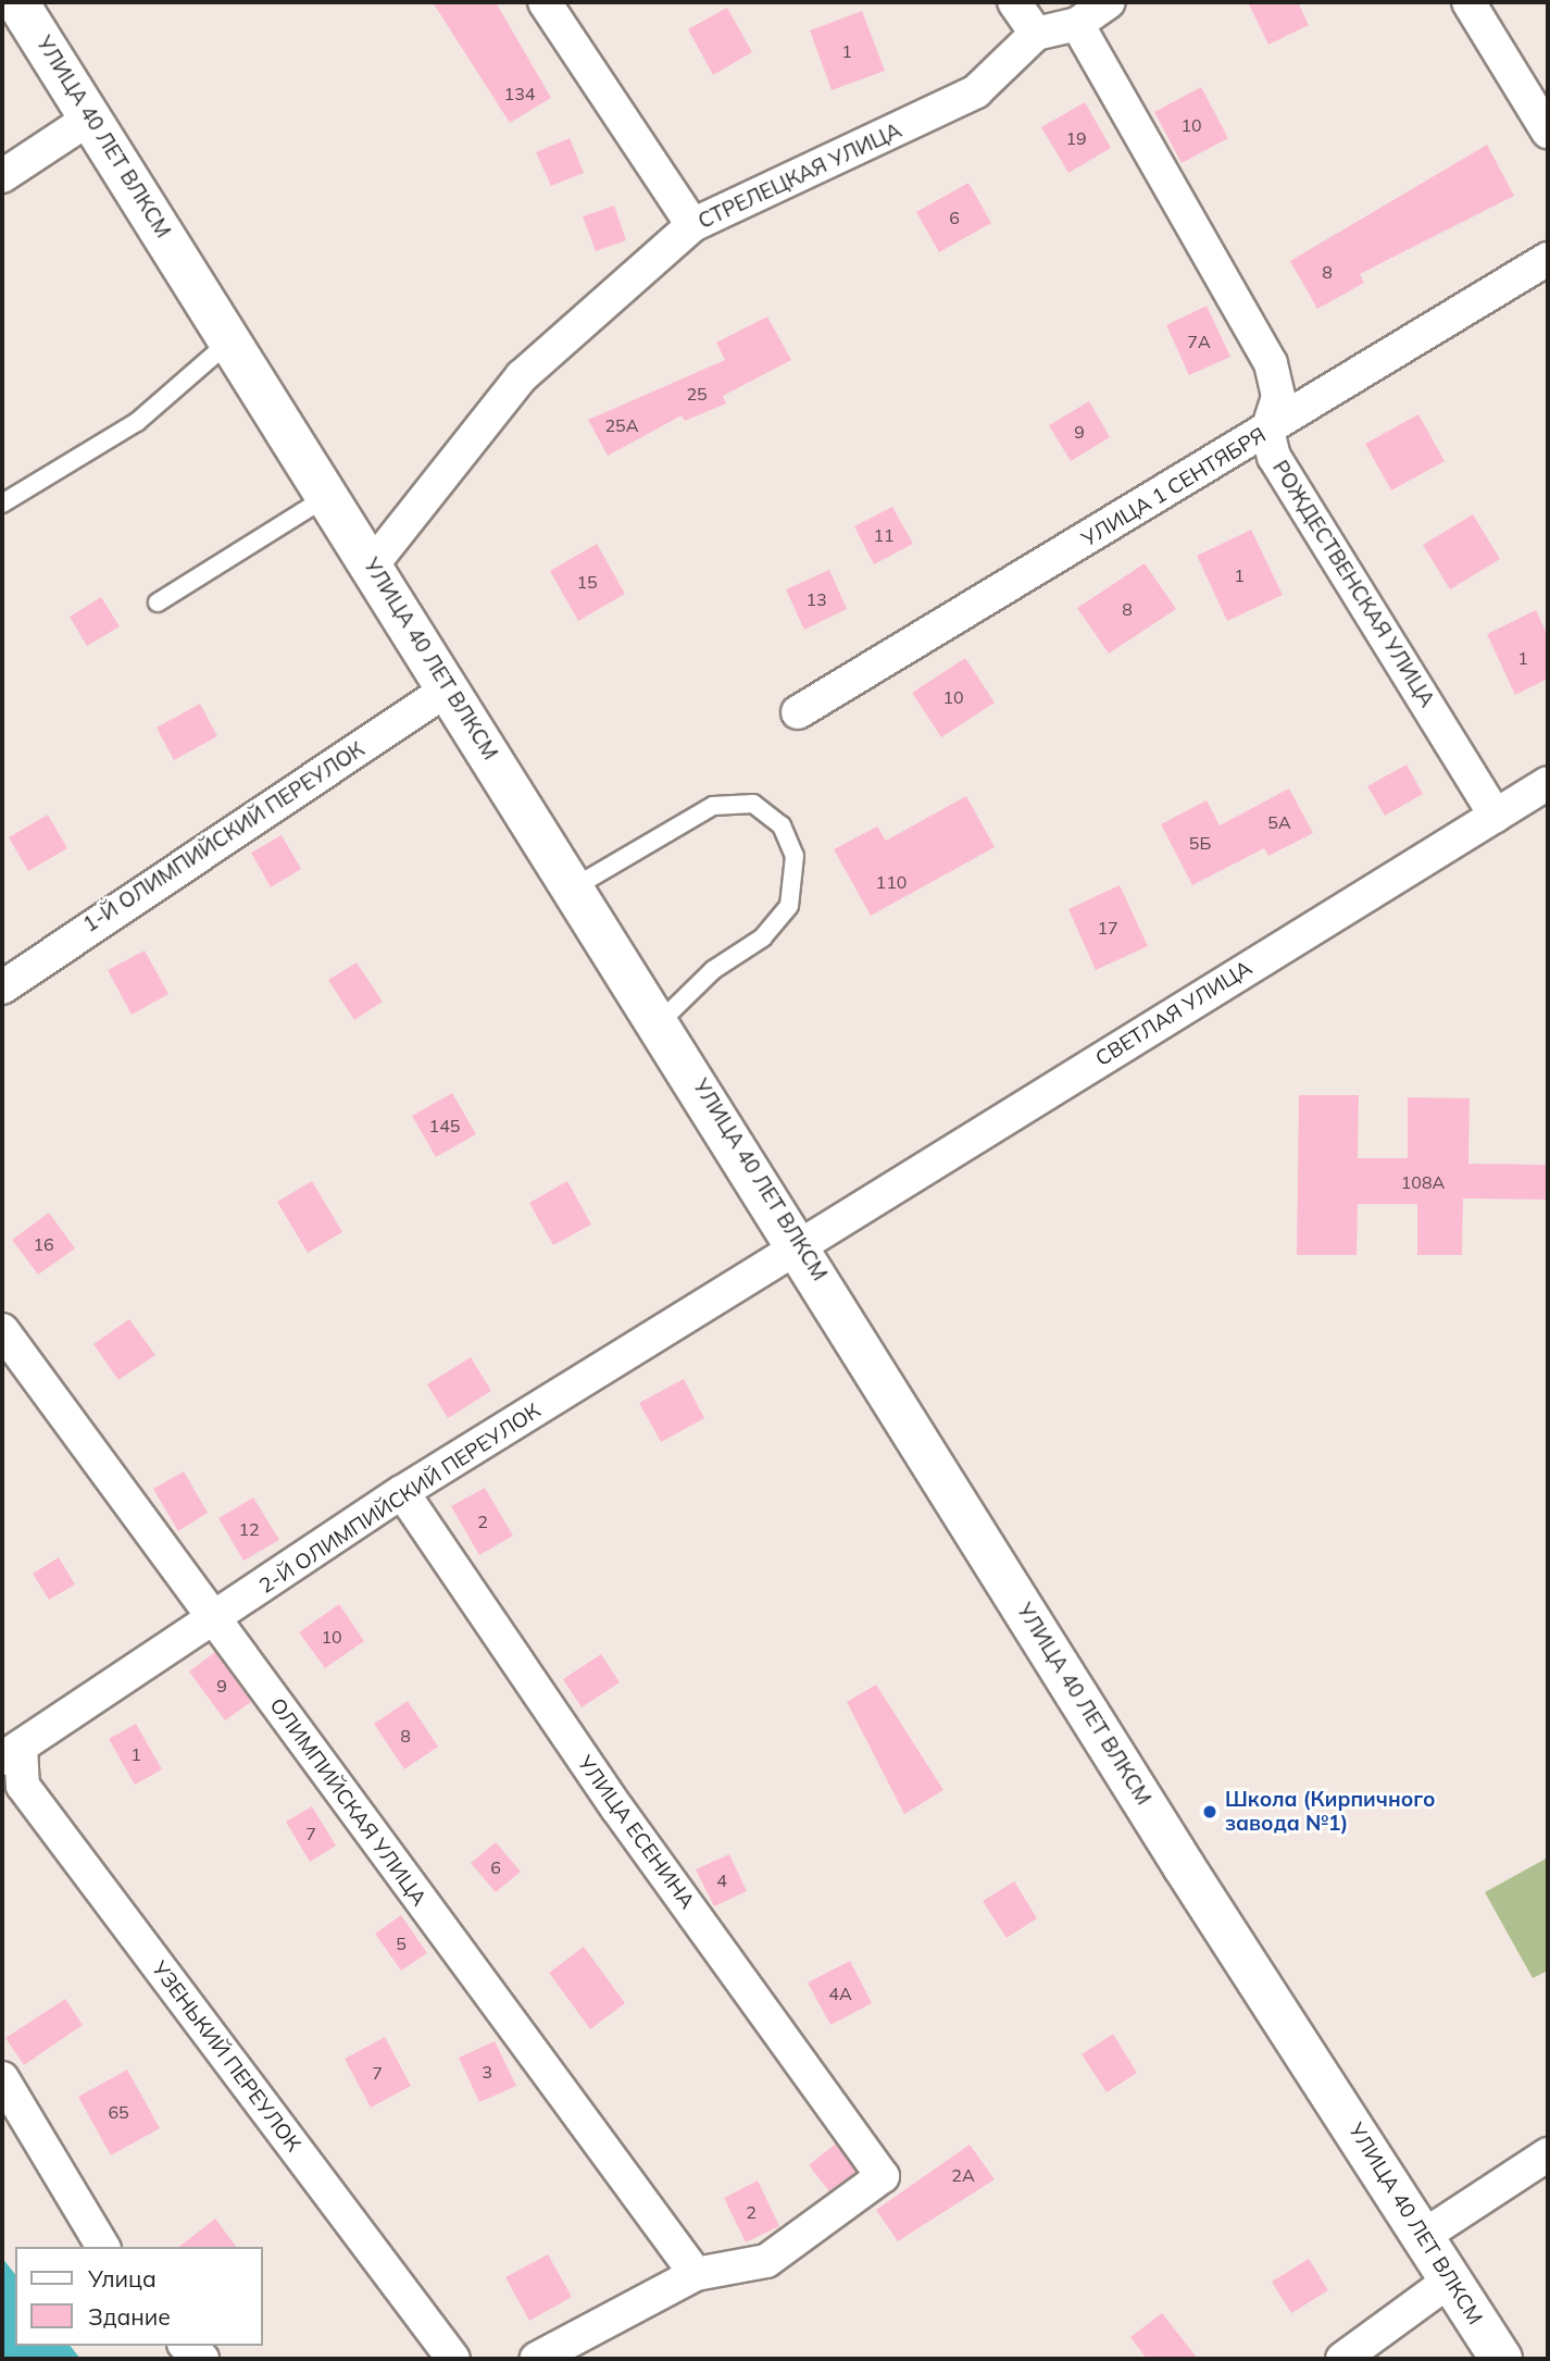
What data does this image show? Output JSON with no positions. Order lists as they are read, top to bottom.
{
  "streets": {
    "street": [
      "УЛИЦА 40 ЛЕТ ВЛКСМ",
      "СТРЕЛЕЦКАЯ УЛИЦА",
      "УЛИЦА 1 СЕНТЯБРЯ",
      "РОЖДЕСТВЕНСКАЯ УЛИЦА",
      "1-Й ОЛИМПИЙСКИЙ ПЕРЕУЛОК",
      "СВЕТЛАЯ УЛИЦА",
      "2-Й ОЛИМПИЙСКИЙ ПЕРЕУЛОК",
      "ОЛИМПИЙСКАЯ УЛИЦА",
      "УЛИЦА ЕСЕНИНА",
      "УЗЕНЬКИЙ ПЕРЕУЛОК"
    ]
  },
  "crossings": [
    ["УЛИЦА 40 ЛЕТ ВЛКСМ", "СТРЕЛЕЦКАЯ УЛИЦА"],
    ["УЛИЦА 40 ЛЕТ ВЛКСМ", "1-Й ОЛИМПИЙСКИЙ ПЕРЕУЛОК"],
    ["УЛИЦА 40 ЛЕТ ВЛКСМ", "СВЕТЛАЯ УЛИЦА"],
    ["УЛИЦА 40 ЛЕТ ВЛКСМ", "2-Й ОЛИМПИЙСКИЙ ПЕРЕУЛОК"],
    ["УЛИЦА 1 СЕНТЯБРЯ", "РОЖДЕСТВЕНСКАЯ УЛИЦА"],
    ["РОЖДЕСТВЕНСКАЯ УЛИЦА", "СВЕТЛАЯ УЛИЦА"],
    ["СВЕТЛАЯ УЛИЦА", "2-Й ОЛИМПИЙСКИЙ ПЕРЕУЛОК"],
    ["2-Й ОЛИМПИЙСКИЙ ПЕРЕУЛОК", "ОЛИМПИЙСКАЯ УЛИЦА"],
    ["2-Й ОЛИМПИЙСКИЙ ПЕРЕУЛОК", "УЛИЦА ЕСЕНИНА"],
    ["2-Й ОЛИМПИЙСКИЙ ПЕРЕУЛОК", "УЗЕНЬКИЙ ПЕРЕУЛОК"],
    ["ОЛИМПИЙСКАЯ УЛИЦА", "УЛИЦА ЕСЕНИНА"]
  ],
  "places": ["Школа (Кирпичного завода №1)"],
  "house_numbers": [
    "1",
    "134",
    "10",
    "19",
    "6",
    "8",
    "7А",
    "25",
    "25А",
    "9",
    "11",
    "1",
    "15",
    "13",
    "8",
    "1",
    "10",
    "5А",
    "5Б",
    "110",
    "17",
    "145",
    "108А",
    "16",
    "2",
    "12",
    "10",
    "9",
    "8",
    "1",
    "7",
    "6",
    "4",
    "5",
    "4А",
    "3",
    "7",
    "65",
    "2А",
    "2"
  ],
  "legend": ["Улица", "Здание"]
}
